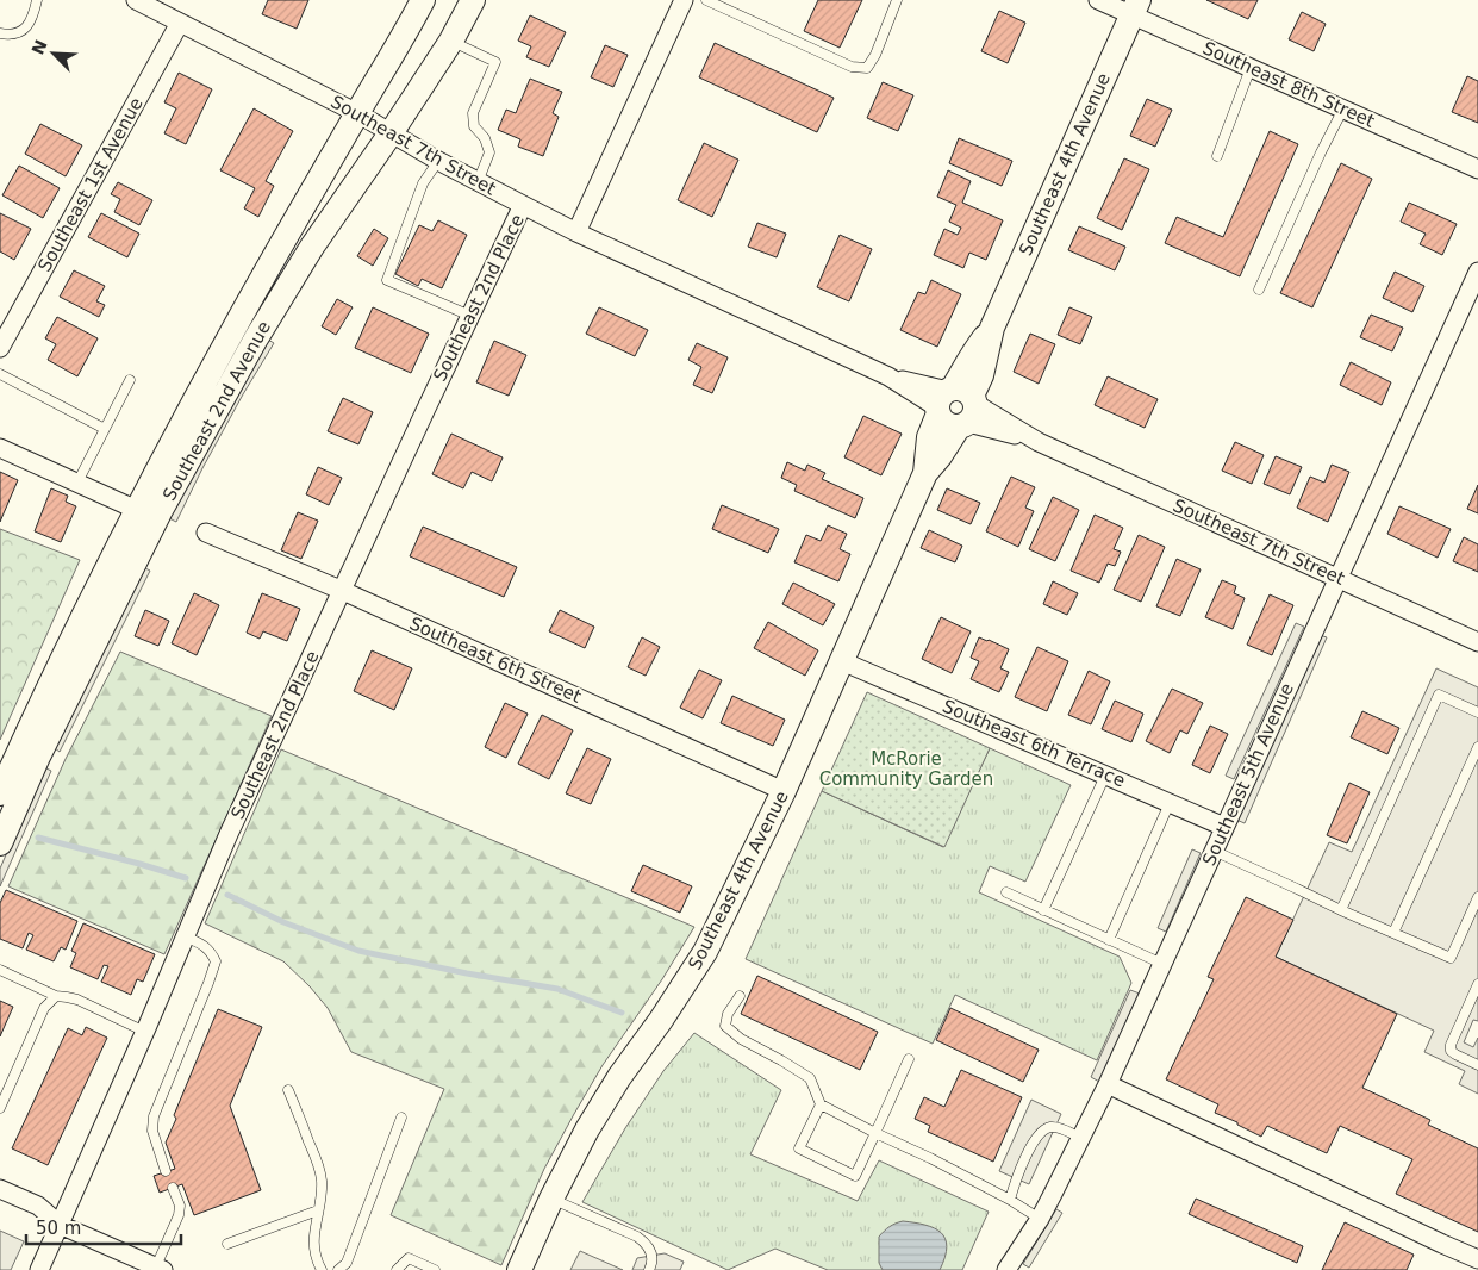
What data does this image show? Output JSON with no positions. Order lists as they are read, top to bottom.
{
  "streets": {
    "street": [
      "Southeast 8th Street",
      "Southeast 7th Street",
      "Southeast 4th Avenue",
      "Southeast 1st Avenue",
      "Southeast 2nd Place",
      "Southeast 2nd Avenue",
      "Southeast 6th Street",
      "Southeast 6th Terrace",
      "Southeast 5th Avenue"
    ]
  },
  "crossings": [
    ["Southeast 8th Street", "Southeast 4th Avenue"],
    ["Southeast 7th Street", "Southeast 4th Avenue"],
    ["Southeast 7th Street", "Southeast 1st Avenue"],
    ["Southeast 7th Street", "Southeast 2nd Place"],
    ["Southeast 7th Street", "Southeast 2nd Avenue"],
    ["Southeast 7th Street", "Southeast 5th Avenue"],
    ["Southeast 4th Avenue", "Southeast 6th Street"],
    ["Southeast 4th Avenue", "Southeast 6th Terrace"],
    ["Southeast 2nd Place", "Southeast 6th Street"],
    ["Southeast 6th Terrace", "Southeast 5th Avenue"]
  ],
  "parks": ["McRorie Community Garden"],
  "scale_bar": "50 m",
  "north": "top left"
}
